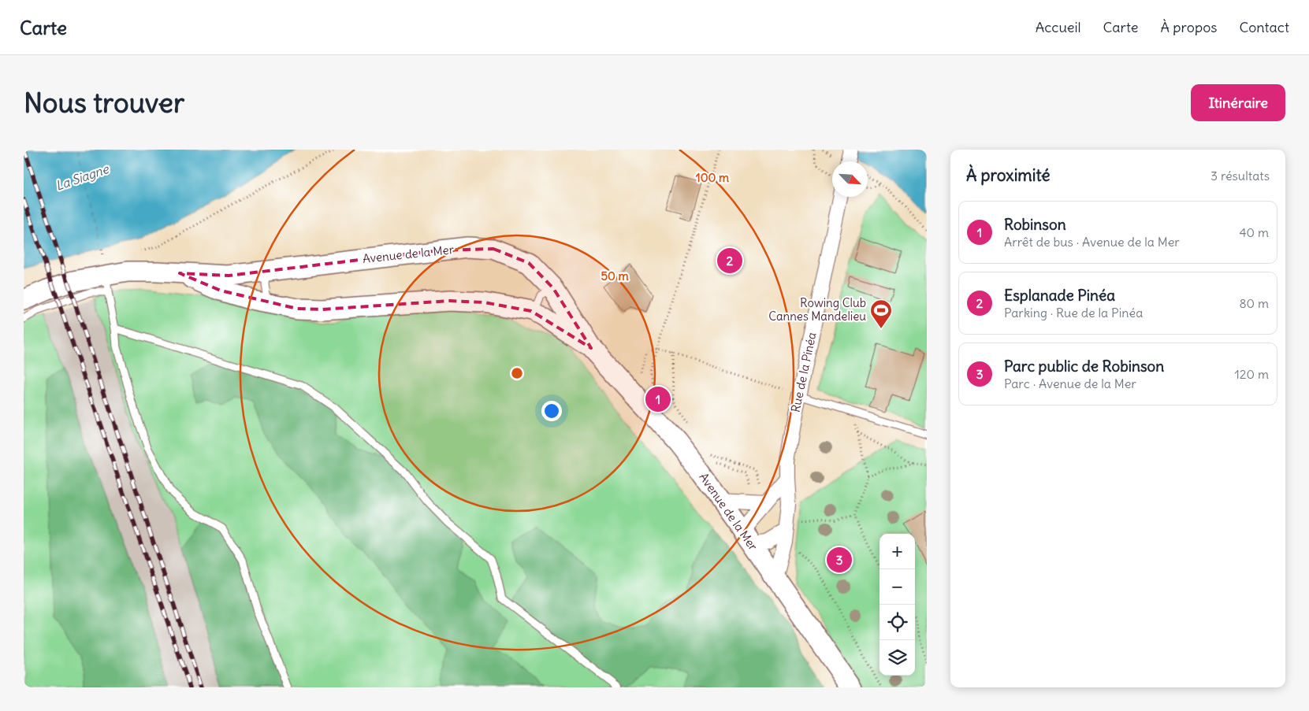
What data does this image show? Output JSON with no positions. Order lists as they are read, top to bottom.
{
  "streets": {
    "main road": ["Avenue de la Mer"],
    "street": ["Rue de la Pinéa"]
  },
  "crossings": [
    ["Avenue de la Mer", "Rue de la Pinéa"]
  ],
  "water": ["La Siagne"],
  "places": {
    "sports": ["Rowing Club Cannes Mandelieu"]
  },
  "north": "bottom right",
  "page": {
    "header": "Carte",
    "nav": [
      "Accueil",
      "Carte",
      "À propos",
      "Contact"
    ],
    "buttons": "Itinéraire",
    "title": "Nous trouver",
    "heading": ["À proximité", "3 résultats"],
    "list": [
      {
        "mark": "1",
        "name": "Robinson",
        "note": "Arrêt de bus · Avenue de la Mer",
        "value": "40 m"
      },
      {
        "mark": "2",
        "name": "Esplanade Pinéa",
        "note": "Parking · Rue de la Pinéa",
        "value": "80 m"
      },
      {
        "mark": "3",
        "name": "Parc public de Robinson",
        "note": "Parc · Avenue de la Mer",
        "value": "120 m"
      }
    ],
    "pins": ["2", "1", "3"],
    "map_buttons": ["+", "−"]
  },
  "rings": ["100 m", "50 m"]
}
